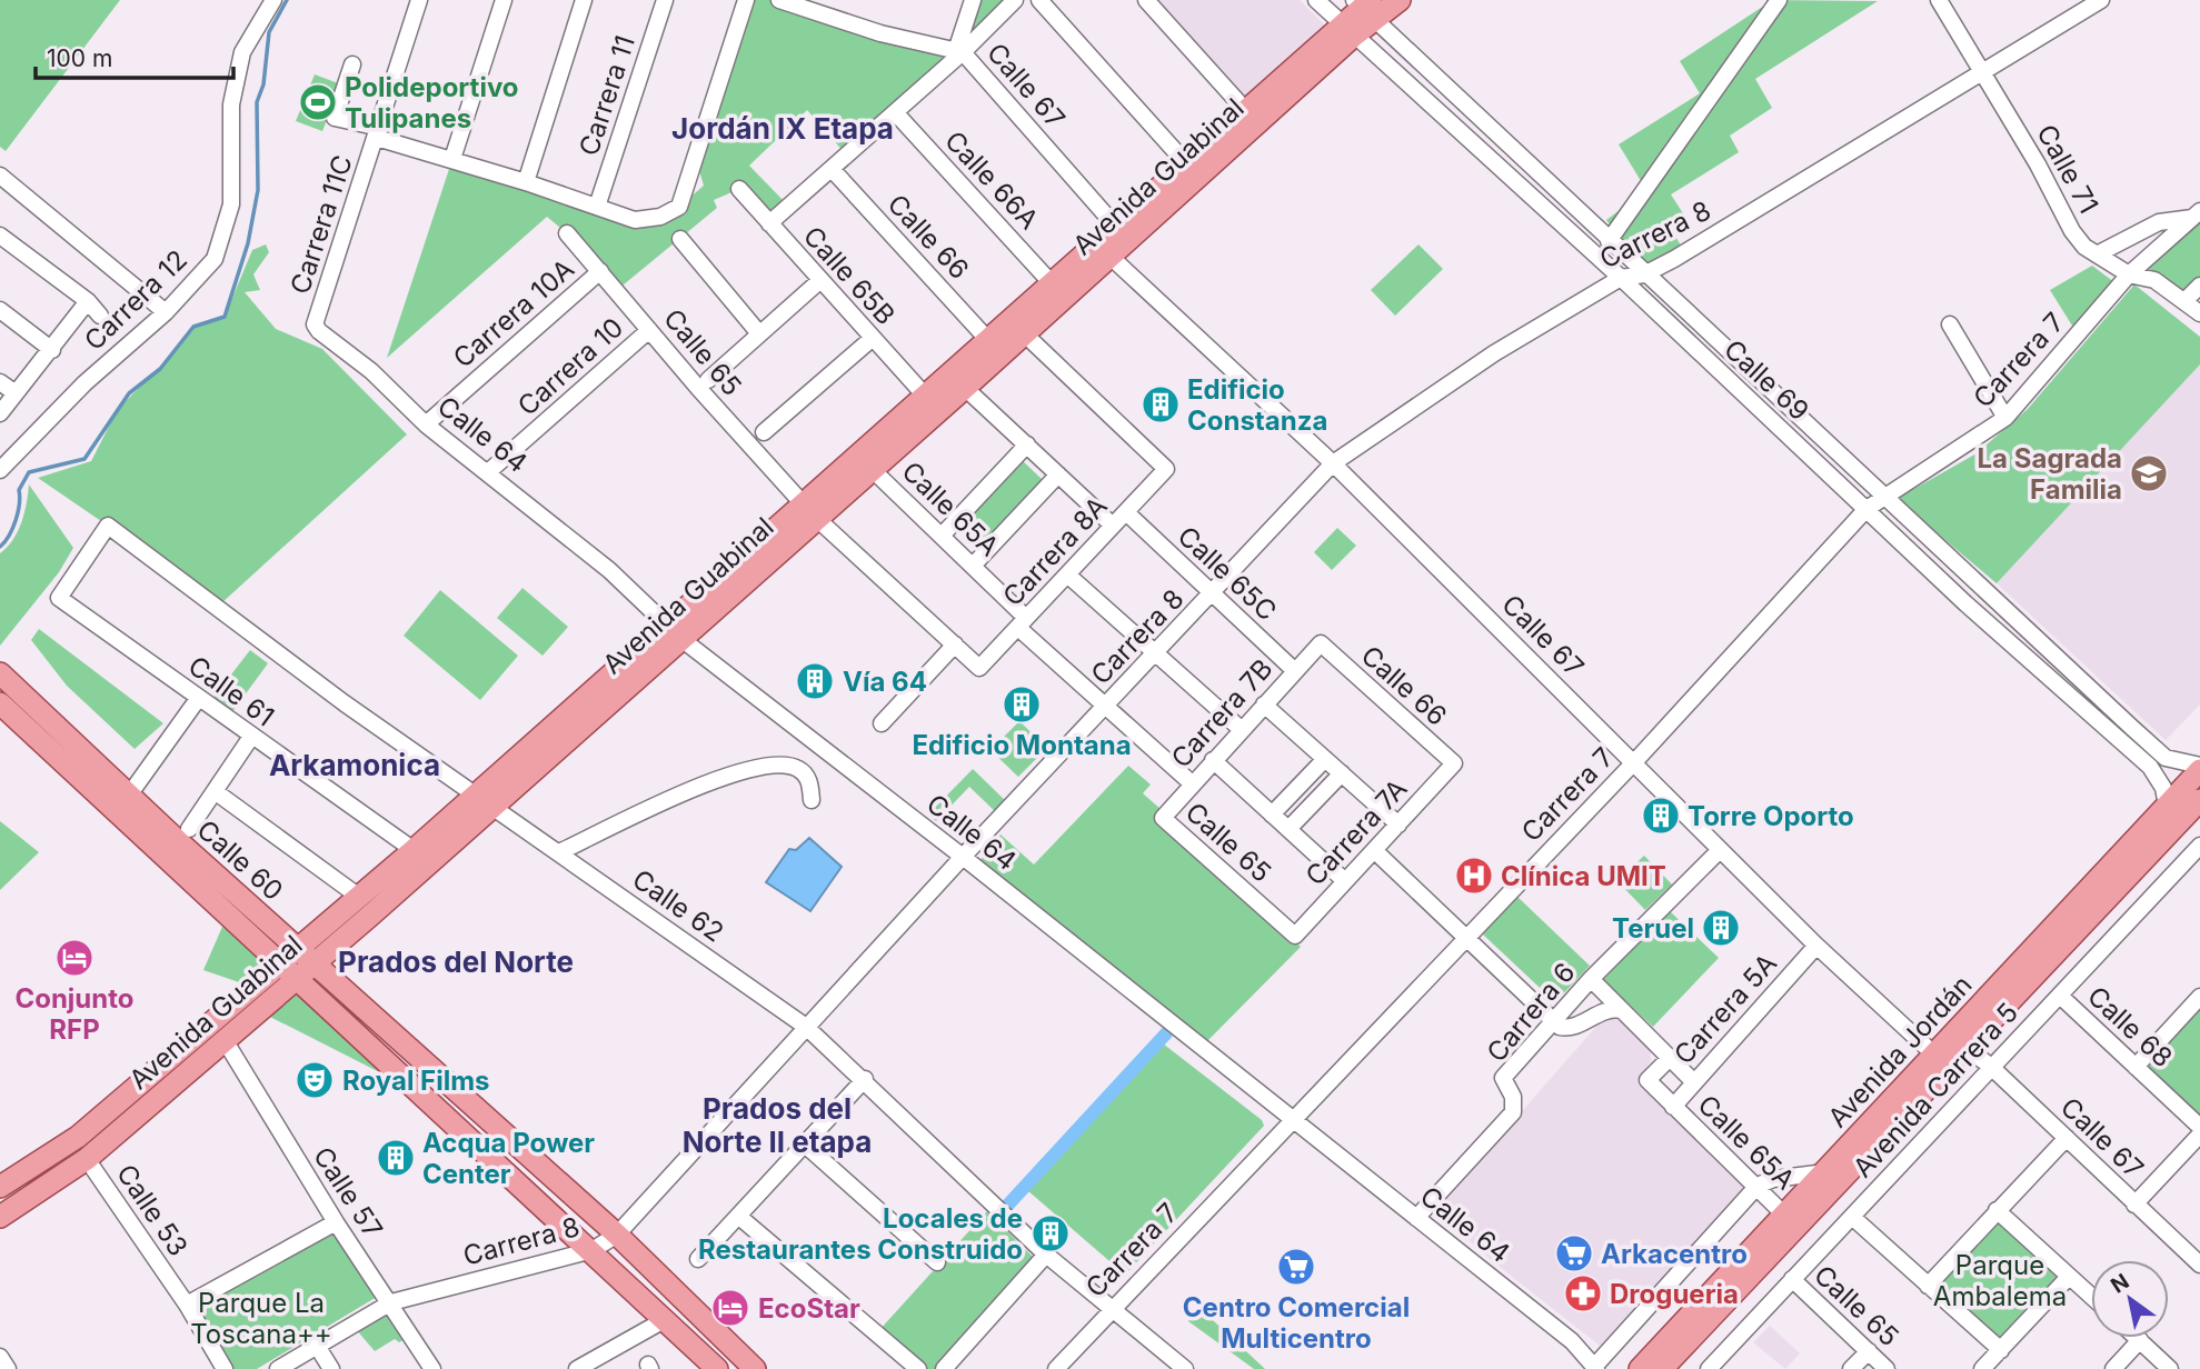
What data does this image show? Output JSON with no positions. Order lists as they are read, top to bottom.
{
  "streets": {
    "main road": ["Avenida Guabinal", "Calle 60", "Avenida Jordán"],
    "street": [
      "Calle 67",
      "Carrera 11",
      "Calle 71",
      "Calle 66A",
      "Carrera 11C",
      "Carrera 8",
      "Calle 66",
      "Calle 65B",
      "Carrera 12",
      "Carrera 10A",
      "Calle 65",
      "Carrera 7",
      "Carrera 10",
      "Calle 69",
      "Calle 64",
      "Calle 65A",
      "Carrera 8A",
      "Calle 65C",
      "Calle 61",
      "Carrera 7B",
      "Carrera 7A",
      "Calle 62",
      "Carrera 5A",
      "Carrera 6",
      "Calle 68",
      "Avenida Carrera 5",
      "Calle 57",
      "Calle 53"
    ]
  },
  "crossings": [
    ["Calle 67", "Avenida Guabinal"],
    ["Calle 67", "Carrera 8"],
    ["Calle 67", "Carrera 7"],
    ["Calle 67", "Carrera 5A"],
    ["Calle 67", "Carrera 6"],
    ["Calle 67", "Avenida Jordán"],
    ["Calle 67", "Avenida Carrera 5"],
    ["Calle 71", "Carrera 8"],
    ["Calle 71", "Carrera 7"],
    ["Avenida Guabinal", "Calle 66A"],
    ["Avenida Guabinal", "Calle 66"],
    ["Avenida Guabinal", "Calle 65B"],
    ["Avenida Guabinal", "Calle 65"],
    ["Avenida Guabinal", "Calle 69"],
    ["Avenida Guabinal", "Calle 64"],
    ["Avenida Guabinal", "Calle 65A"],
    ["Avenida Guabinal", "Carrera 8A"],
    ["Avenida Guabinal", "Calle 61"],
    ["Avenida Guabinal", "Calle 60"],
    ["Avenida Guabinal", "Calle 62"],
    ["Avenida Guabinal", "Calle 57"],
    ["Avenida Guabinal", "Calle 53"],
    ["Carrera 11C", "Calle 64"],
    ["Carrera 8", "Calle 69"],
    ["Carrera 8", "Calle 64"],
    ["Carrera 8", "Calle 65A"],
    ["Carrera 8", "Calle 65C"],
    ["Carrera 8", "Calle 60"],
    ["Carrera 8", "Calle 62"],
    ["Carrera 8", "Calle 57"],
    ["Calle 66", "Carrera 7B"],
    ["Calle 66", "Carrera 7A"],
    ["Carrera 10A", "Calle 65"],
    ["Carrera 10A", "Calle 64"],
    ["Calle 65", "Carrera 10"],
    ["Calle 65", "Carrera 8A"],
    ["Calle 65", "Carrera 7B"],
    ["Calle 65", "Carrera 7A"],
    ["Calle 65", "Avenida Carrera 5"],
    ["Carrera 7", "Calle 69"],
    ["Carrera 7", "Calle 64"],
    ["Carrera 7", "Calle 62"],
    ["Carrera 10", "Calle 64"],
    ["Calle 69", "Avenida Jordán"],
    ["Calle 64", "Carrera 6"],
    ["Calle 65A", "Carrera 8A"],
    ["Calle 65A", "Carrera 7B"],
    ["Calle 65A", "Carrera 5A"],
    ["Calle 65A", "Carrera 6"],
    ["Calle 65A", "Avenida Jordán"],
    ["Calle 65A", "Avenida Carrera 5"],
    ["Carrera 8A", "Calle 65C"],
    ["Calle 65C", "Carrera 7B"],
    ["Calle 61", "Calle 62"],
    ["Calle 68", "Avenida Carrera 5"],
    ["Avenida Jordán", "Avenida Carrera 5"]
  ],
  "districts": [
    "Jordán IX Etapa",
    "Arkamonica",
    "Prados del Norte",
    "Prados del Norte II etapa"
  ],
  "parks": ["Parque Ambalema", "Parque La Toscana++"],
  "places": {
    "sports": ["Polideportivo Tulipanes"],
    "building": [
      "Edificio Constanza",
      "Vía 64",
      "Edificio Montana",
      "Torre Oporto",
      "Teruel",
      "Acqua Power Center",
      "Locales de Restaurantes Construido"
    ],
    "school or university": ["La Sagrada Familia"],
    "hospital": ["Clínica UMIT"],
    "hotel": ["Conjunto RFP", "EcoStar"],
    "theatre": ["Royal Films"],
    "supermarket": ["Arkacentro", "Centro Comercial Multicentro"],
    "pharmacy": ["Drogueria"]
  },
  "scale_bar": "100 m",
  "north": "top left"
}
